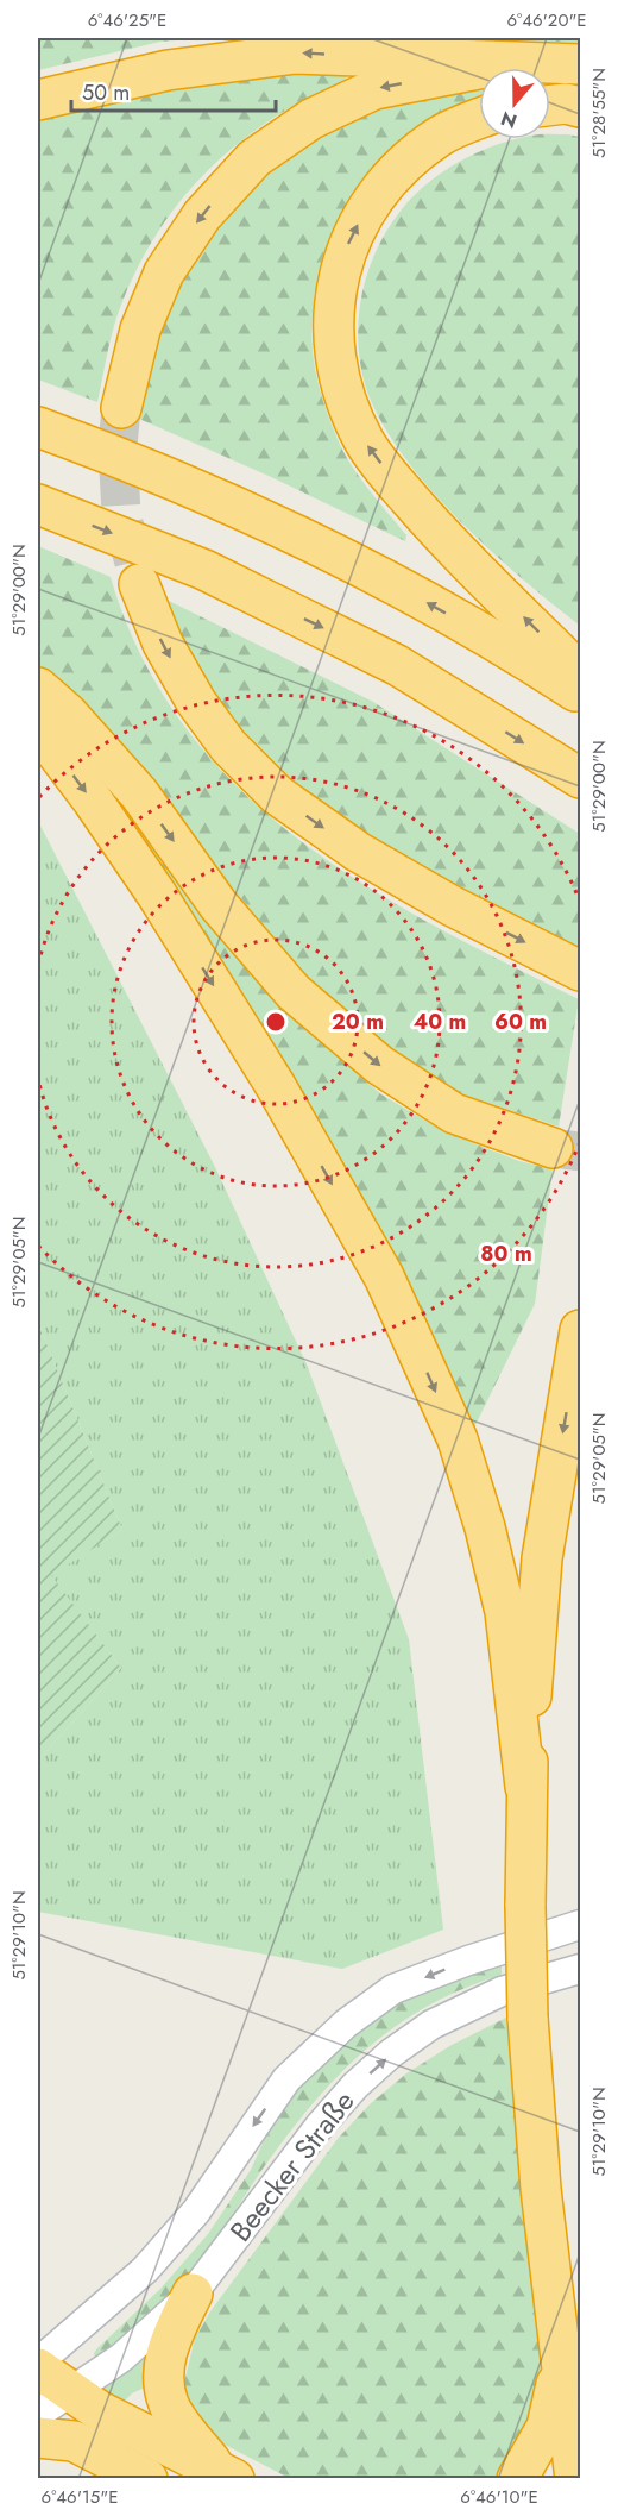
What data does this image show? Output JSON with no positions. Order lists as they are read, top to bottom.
{
  "streets": {
    "street": ["Beecker Straße"]
  },
  "scale_bar": "50 m",
  "north": "bottom",
  "coordinates": [
    "6°46'25\"E",
    "6°46'20\"E",
    "51°28'55\"N",
    "51°29'00\"N",
    "51°29'05\"N",
    "51°29'10\"N",
    "6°46'15\"E",
    "6°46'10\"E"
  ],
  "rings": [
    "20 m",
    "40 m",
    "60 m",
    "80 m"
  ]
}
